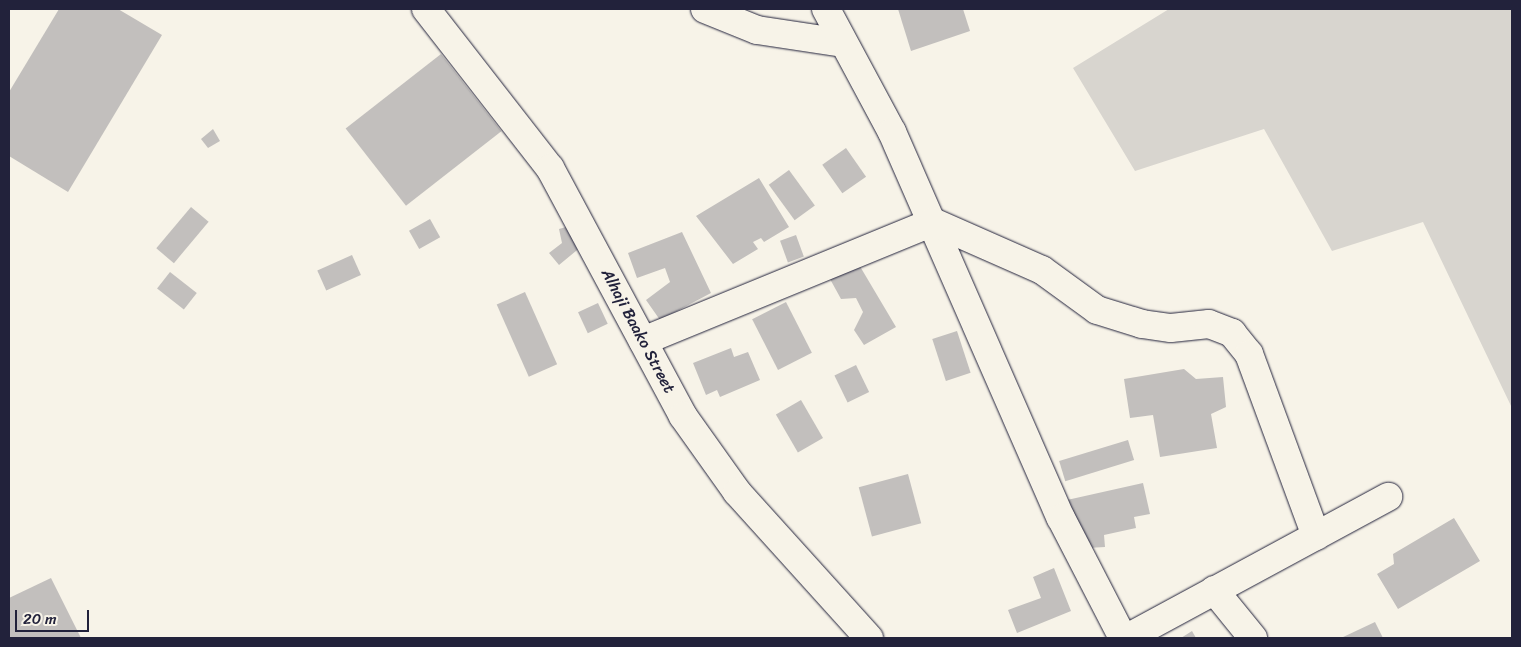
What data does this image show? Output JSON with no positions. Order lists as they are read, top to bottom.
{
  "streets": {
    "street": ["Alhaji Baako Street"]
  },
  "scale_bar": "20 m"
}
